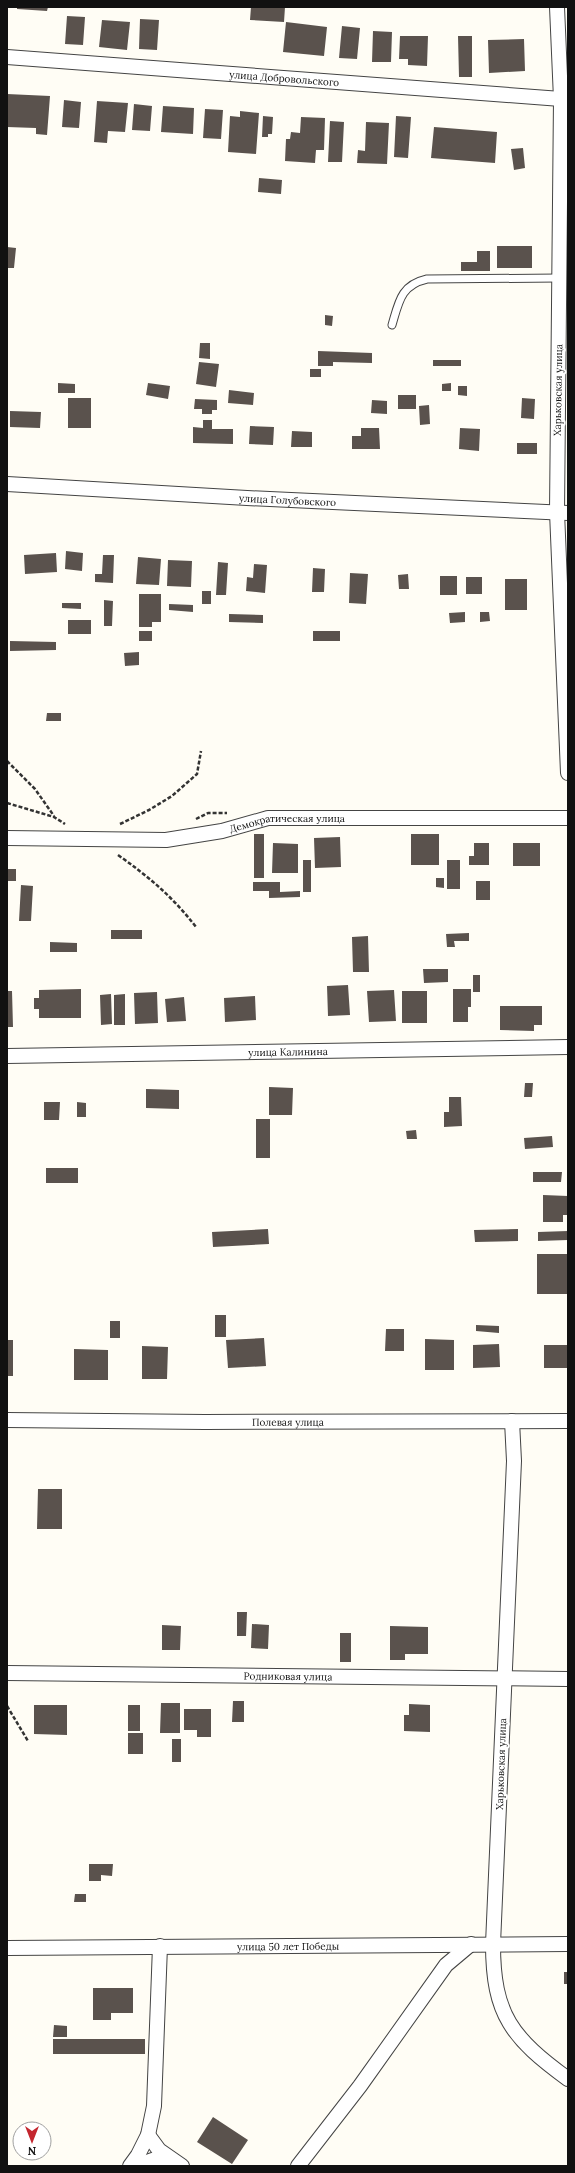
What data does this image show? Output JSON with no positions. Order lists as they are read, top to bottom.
{
  "streets": {
    "street": [
      "улица Добровольского",
      "Харьковская улица",
      "улица Голубовского",
      "Демократическая улица",
      "улица Калинина",
      "Полевая улица",
      "Родниковая улица",
      "улица 50 лет Победы"
    ]
  },
  "crossings": [
    ["улица Добровольского", "Харьковская улица"],
    ["Харьковская улица", "улица Голубовского"],
    ["Харьковская улица", "Полевая улица"],
    ["Харьковская улица", "Родниковая улица"],
    ["Харьковская улица", "улица 50 лет Победы"]
  ],
  "north": "bottom"
}
